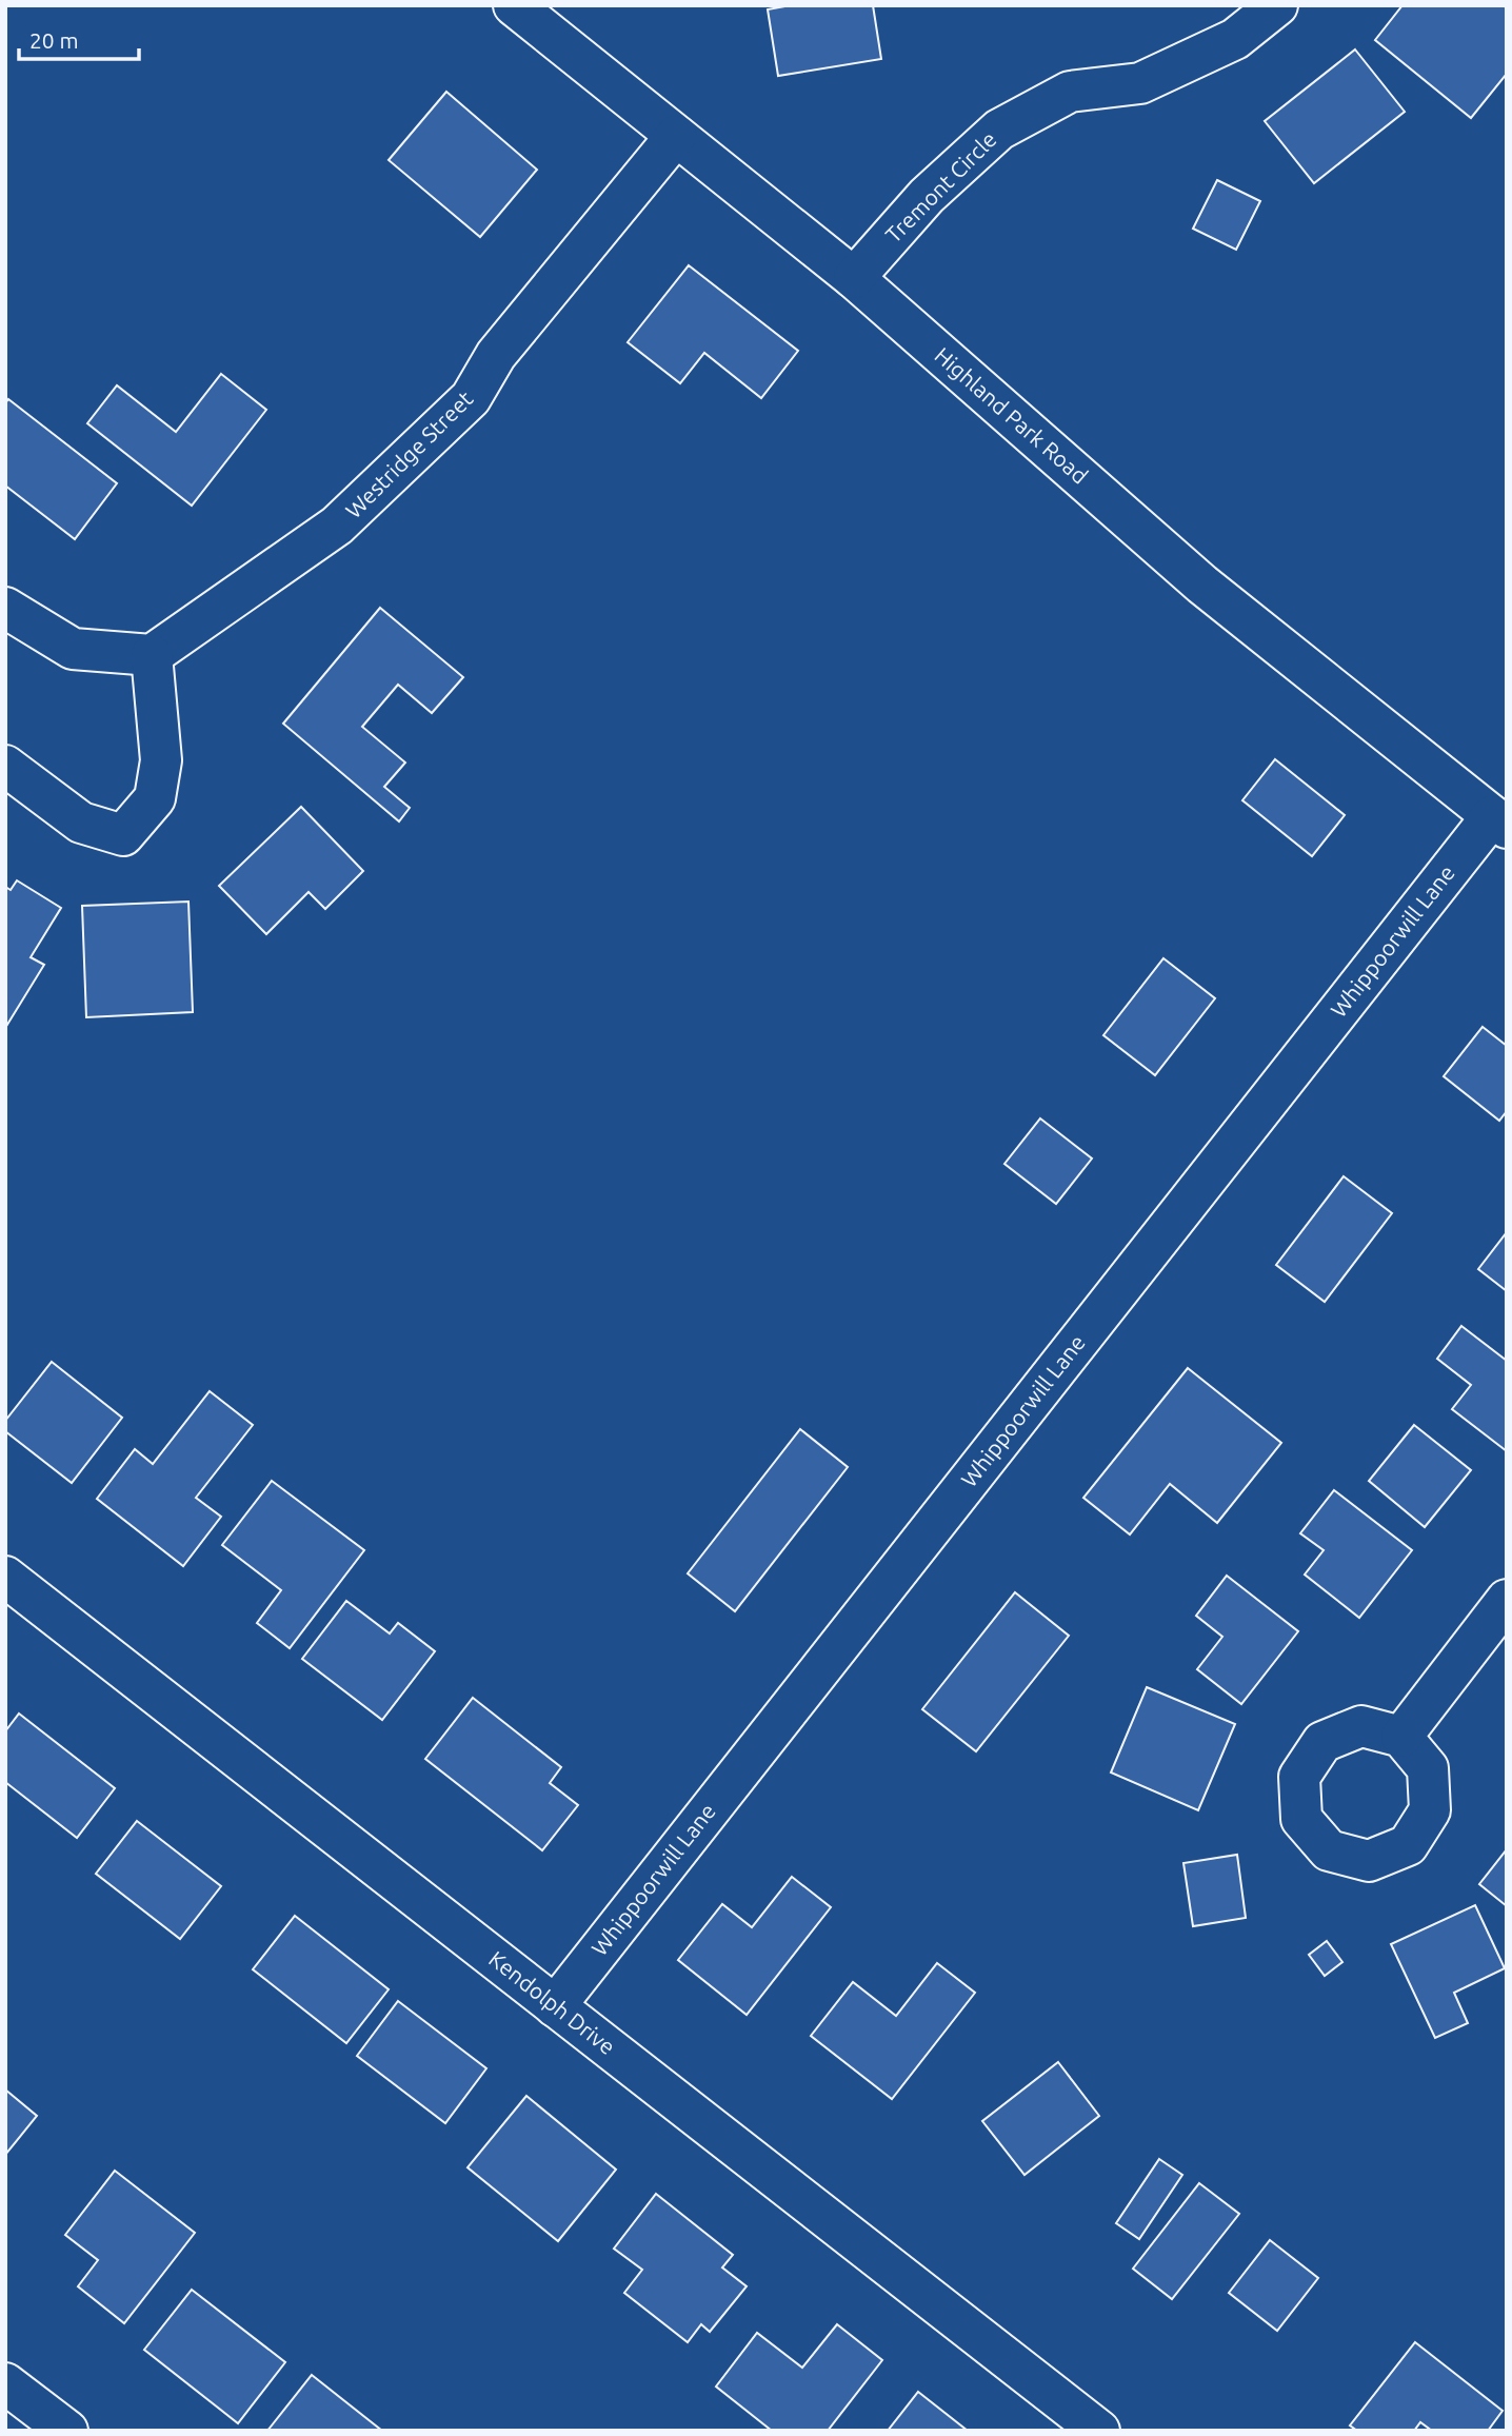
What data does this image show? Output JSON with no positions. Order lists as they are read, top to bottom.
{
  "streets": {
    "street": [
      "Tremont Circle",
      "Highland Park Road",
      "Westridge Street",
      "Whippoorwill Lane",
      "Kendolph Drive"
    ]
  },
  "crossings": [
    ["Tremont Circle", "Highland Park Road"],
    ["Highland Park Road", "Westridge Street"],
    ["Highland Park Road", "Whippoorwill Lane"],
    ["Whippoorwill Lane", "Kendolph Drive"]
  ],
  "scale_bar": "20 m"
}
